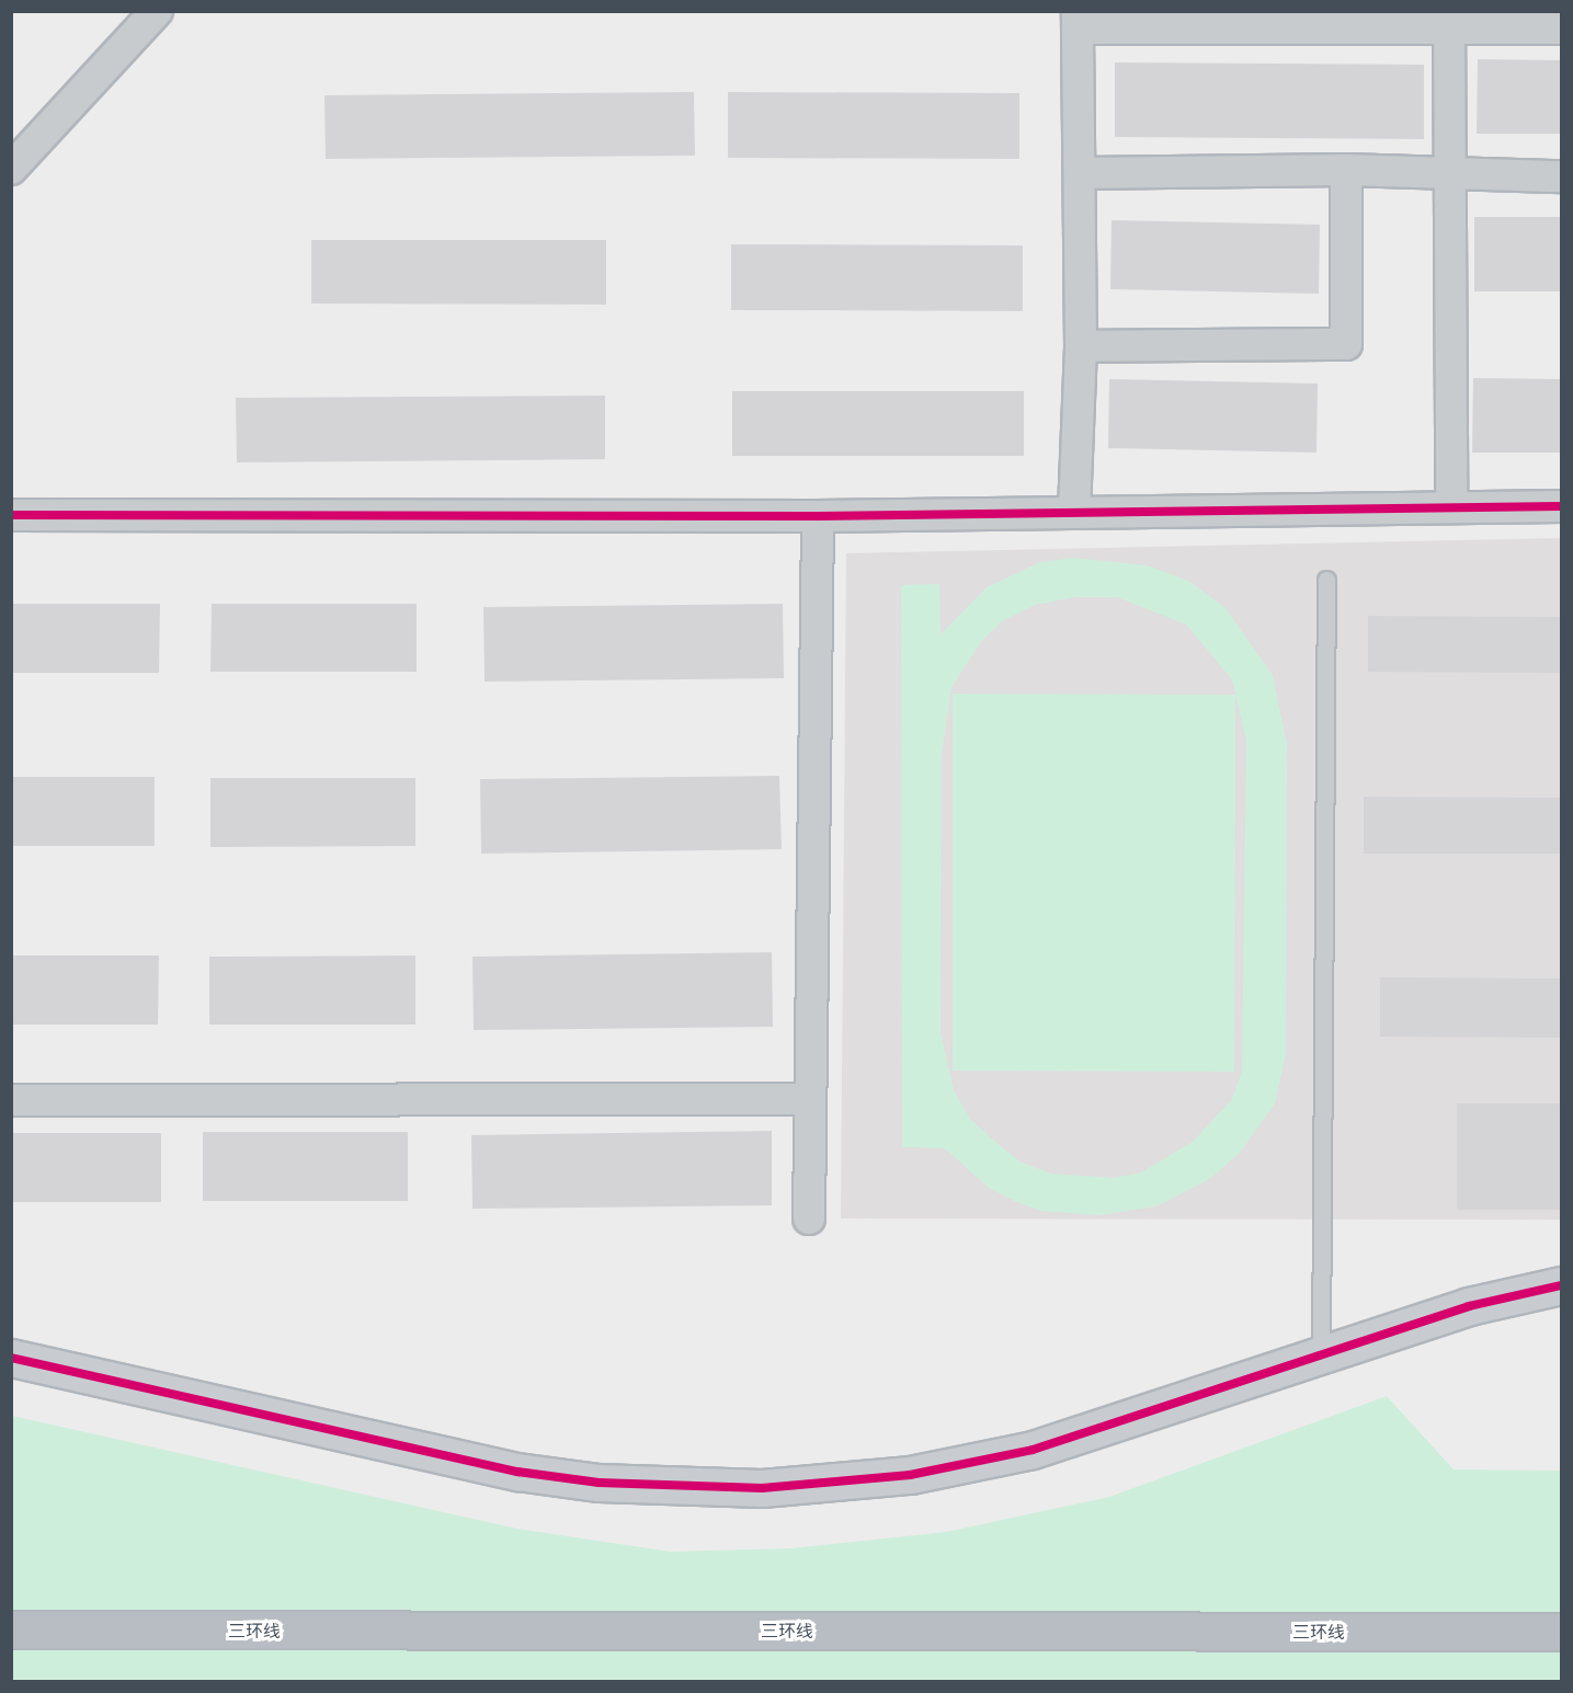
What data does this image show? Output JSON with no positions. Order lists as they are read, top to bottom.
{
  "streets": {
    "highway": ["三环线"]
  }
}
